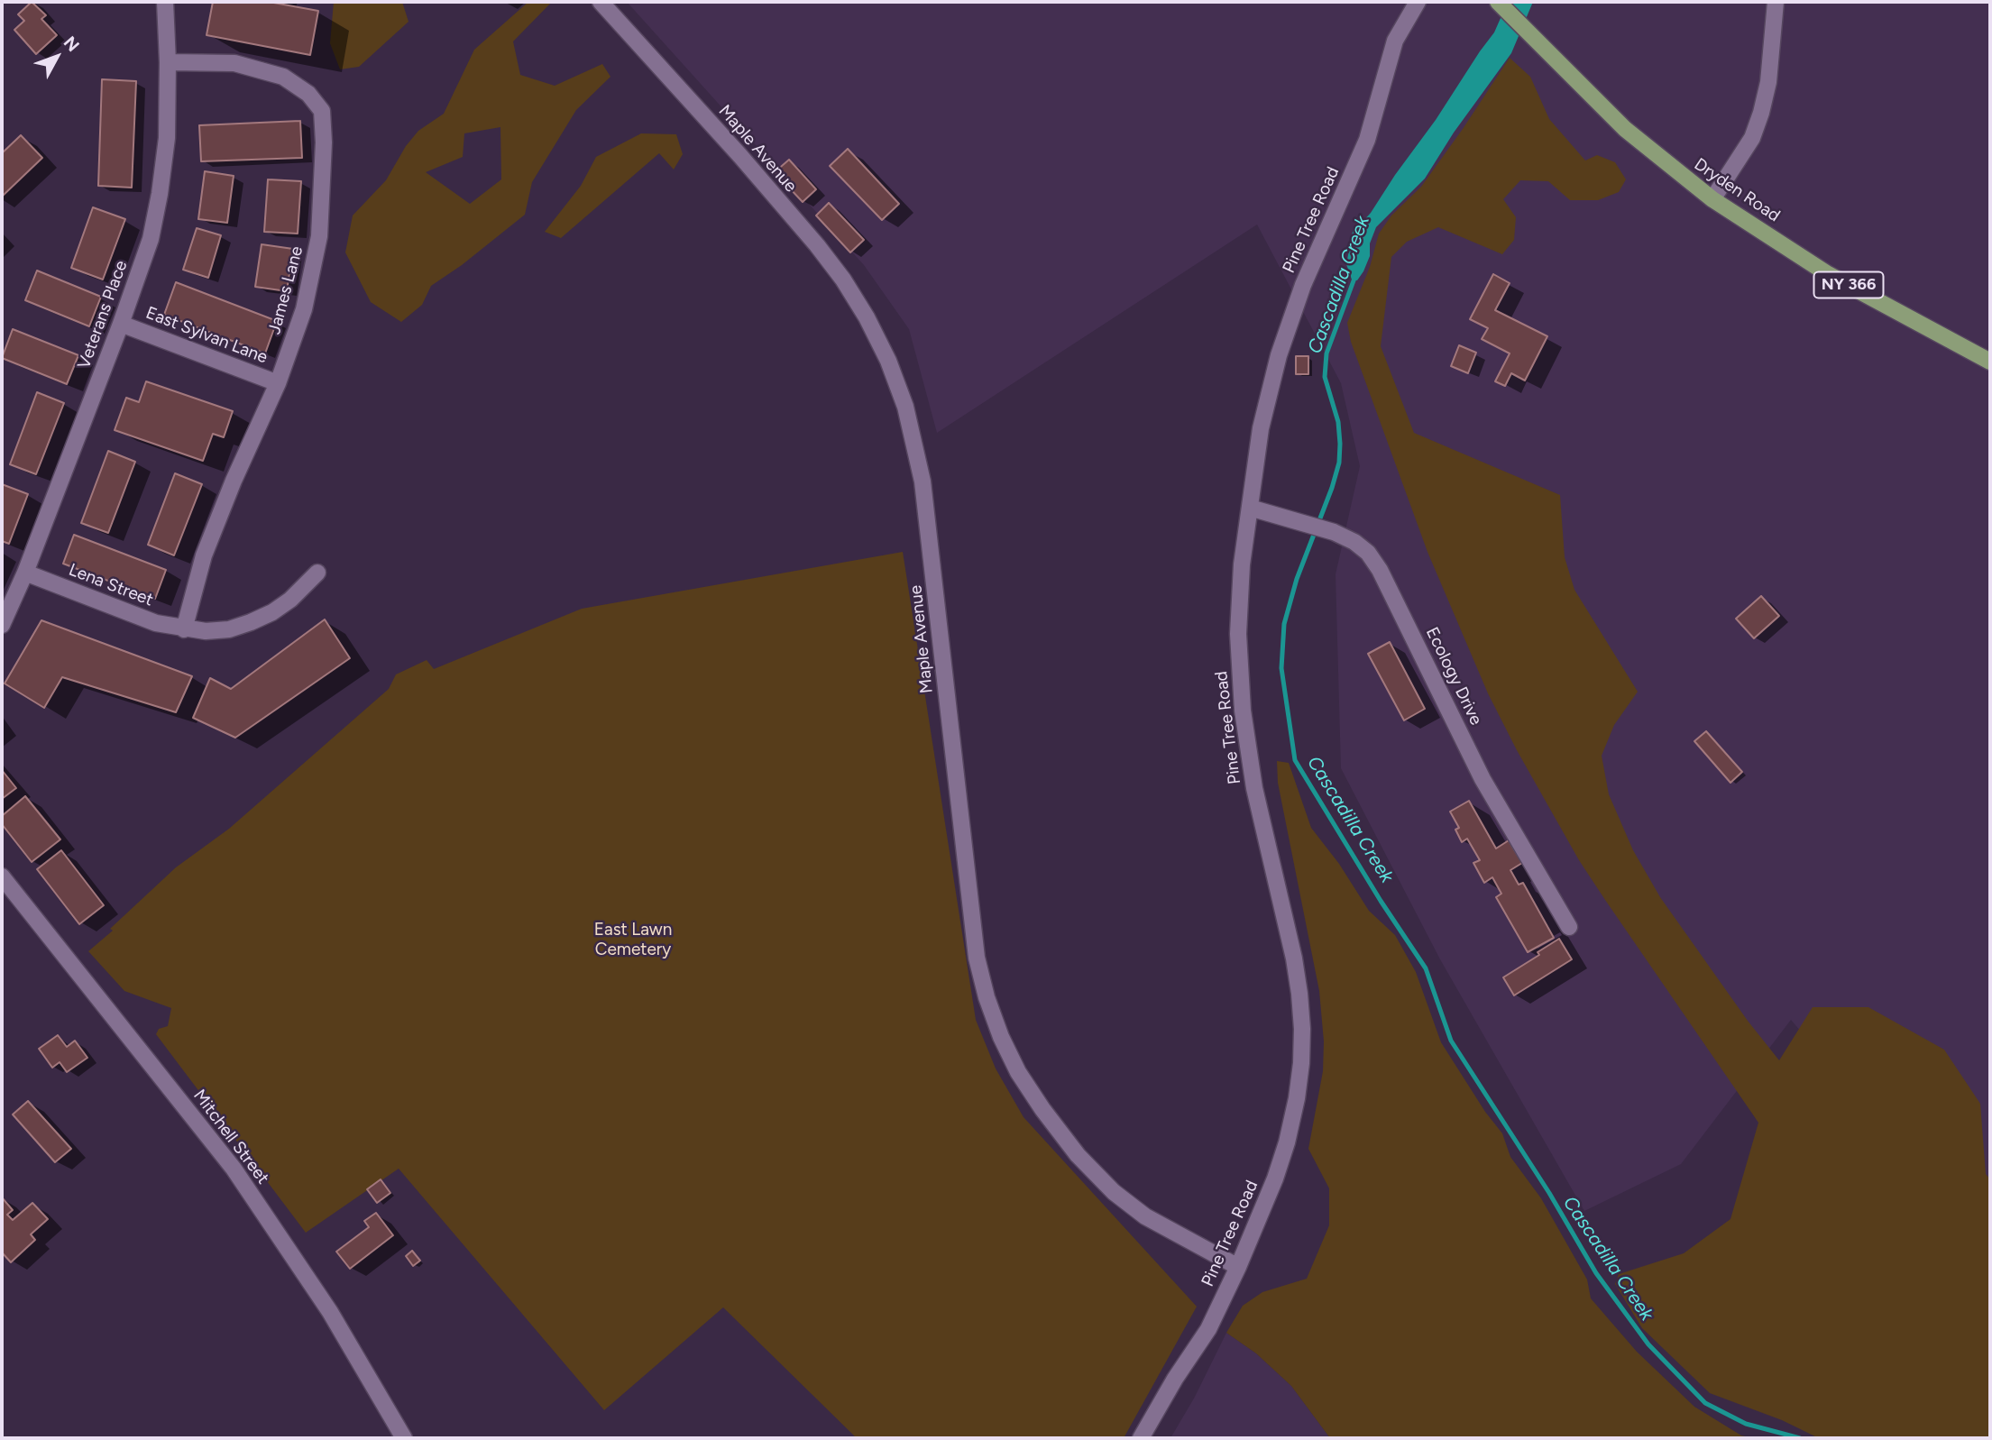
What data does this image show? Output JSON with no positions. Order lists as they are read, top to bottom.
{
  "streets": {
    "main road": ["Dryden Road", "NY 366"],
    "street": [
      "Maple Avenue",
      "Pine Tree Road",
      "James Lane",
      "Veterans Place",
      "East Sylvan Lane",
      "Lena Street",
      "Ecology Drive",
      "Mitchell Street"
    ]
  },
  "crossings": [
    ["Maple Avenue", "Pine Tree Road"],
    ["Pine Tree Road", "Ecology Drive"],
    ["James Lane", "Veterans Place"],
    ["James Lane", "East Sylvan Lane"],
    ["James Lane", "Lena Street"],
    ["Veterans Place", "East Sylvan Lane"],
    ["Veterans Place", "Lena Street"]
  ],
  "water": ["Cascadilla Creek"],
  "parks": ["East Lawn Cemetery"],
  "north": "top right"
}
